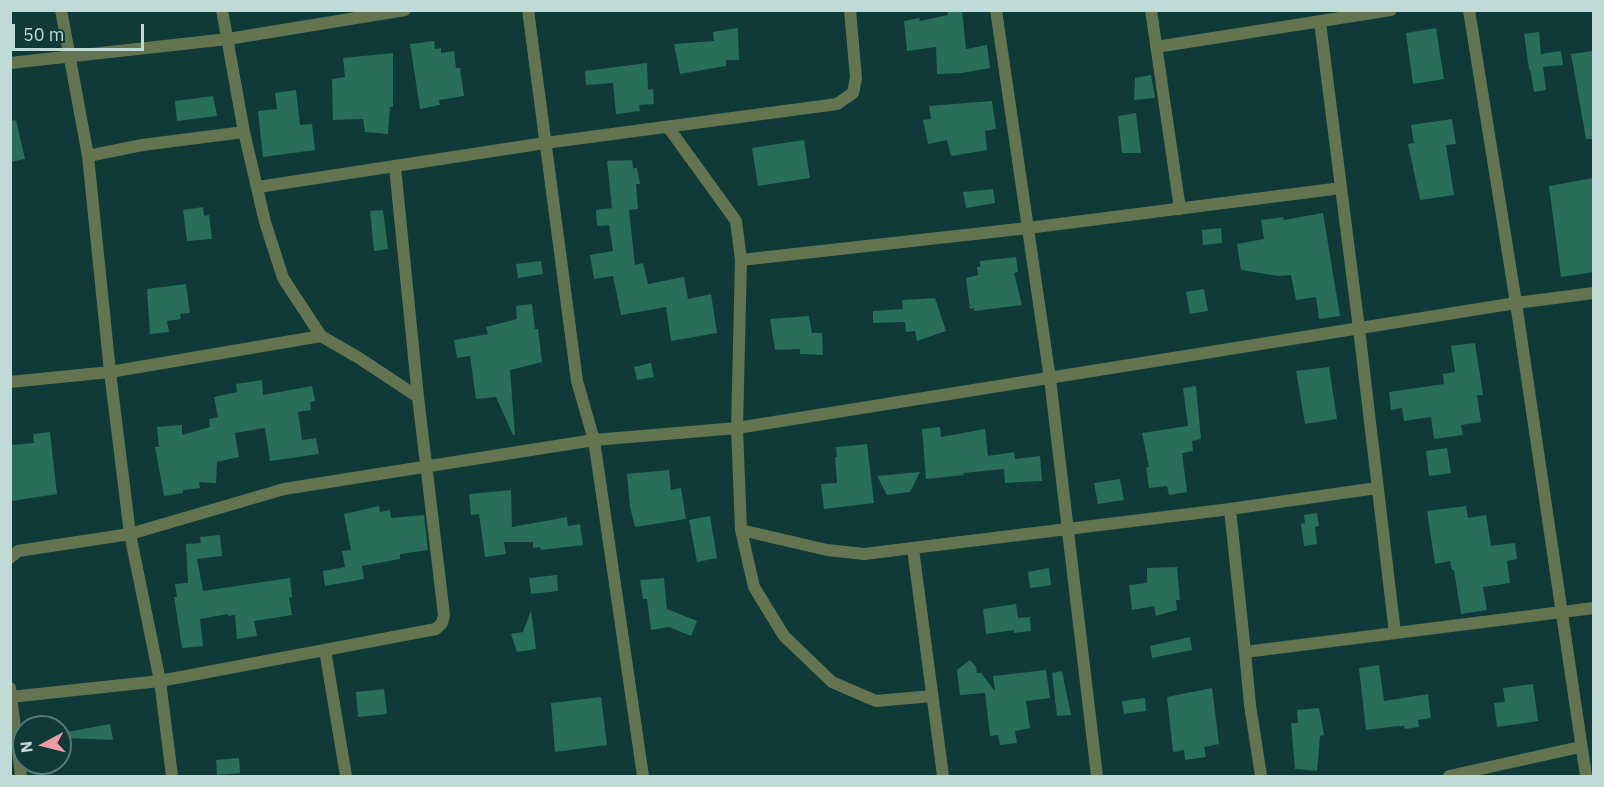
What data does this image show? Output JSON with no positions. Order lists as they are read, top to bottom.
{
  "scale_bar": "50 m",
  "north": "left"
}
